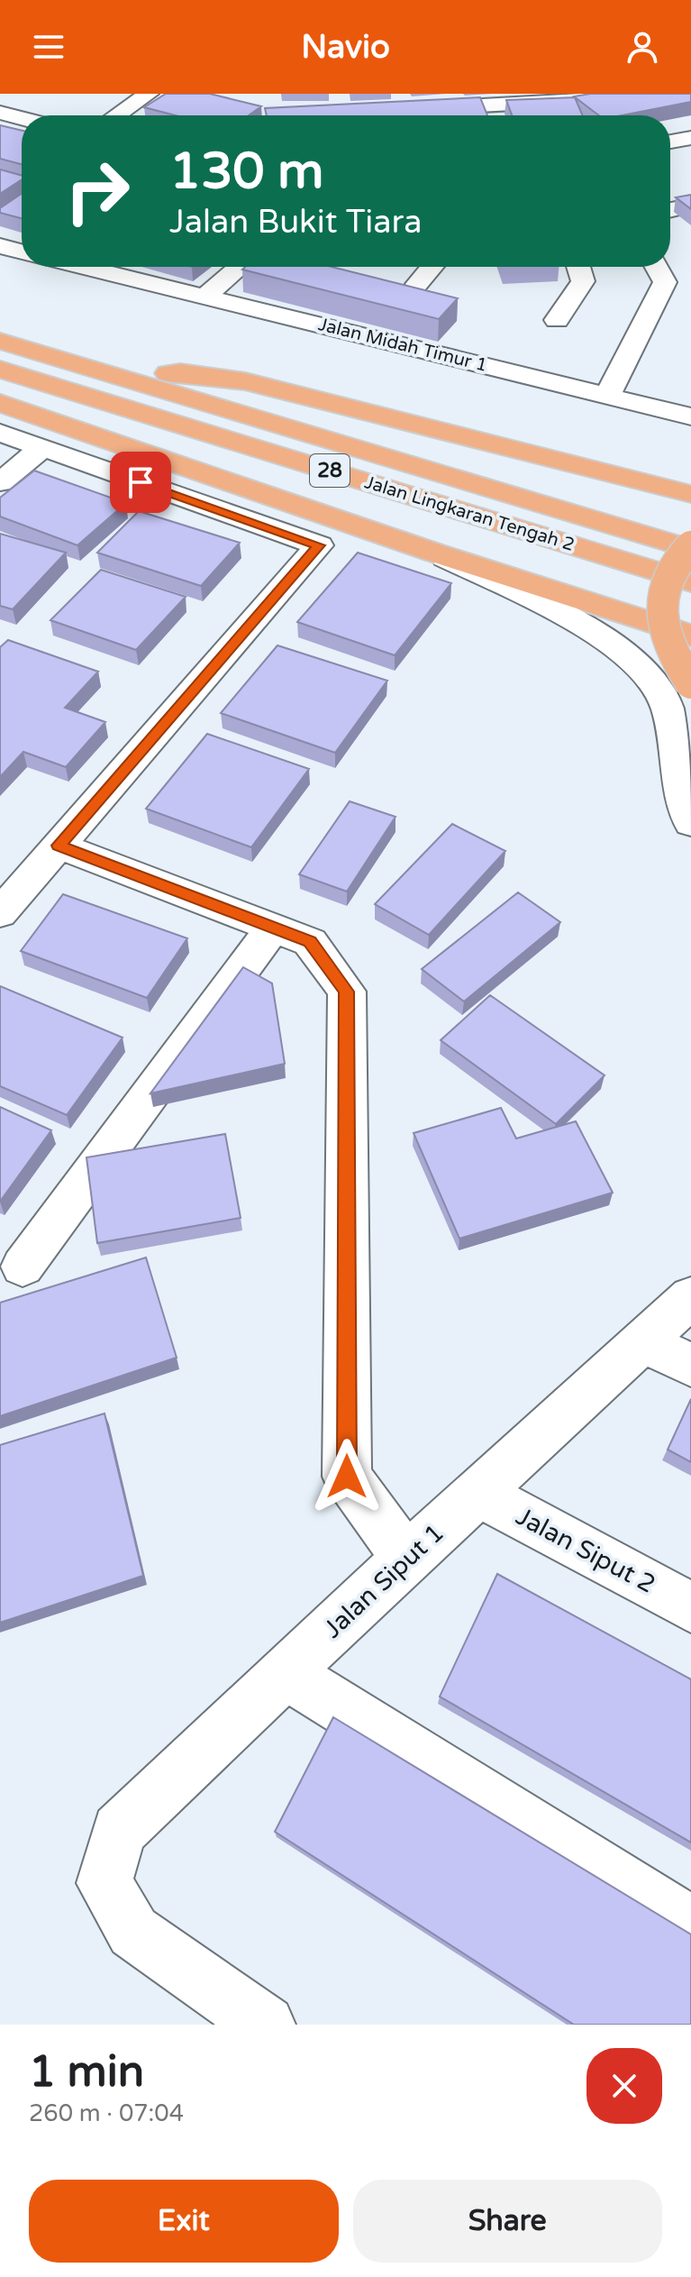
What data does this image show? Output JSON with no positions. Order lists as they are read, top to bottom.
{
  "streets": {
    "highway": ["28", "Jalan Lingkaran Tengah 2"],
    "street": ["Jalan Midah Timur 1", "Jalan Siput 2", "Jalan Siput 1"]
  },
  "crossings": [
    ["Jalan Siput 2", "Jalan Siput 1"]
  ],
  "page": {
    "header": "Navio",
    "turn": ["130 m", "Jalan Bukit Tiara"],
    "heading": ["1 min", "260 m · 07:04"],
    "buttons": ["Exit", "Share"]
  }
}
